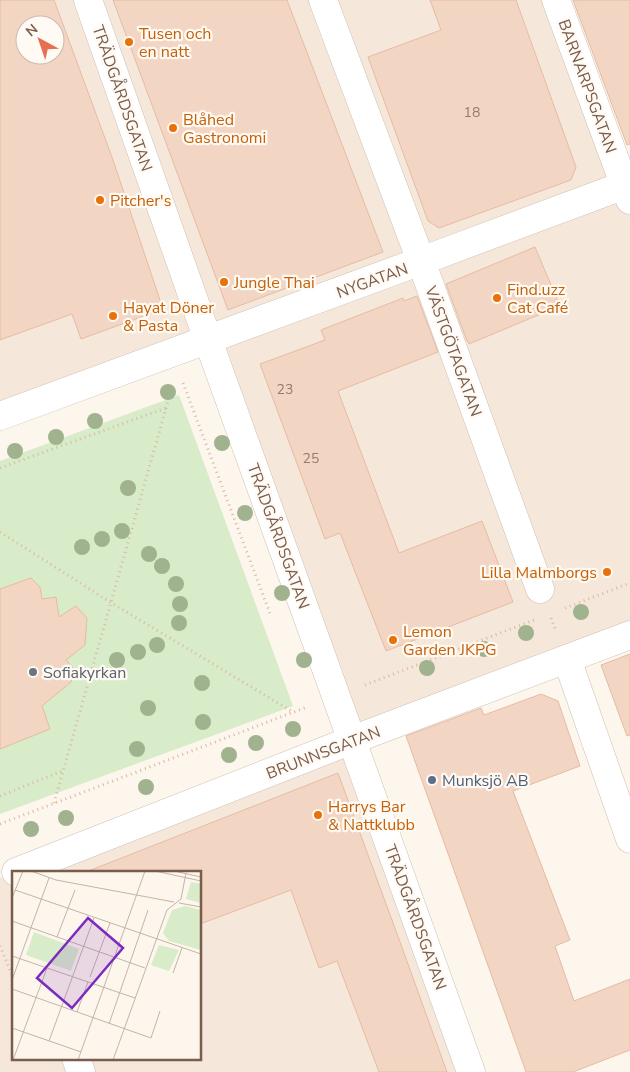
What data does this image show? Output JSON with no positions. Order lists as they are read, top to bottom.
{
  "streets": {
    "street": [
      "BARNARPSGATAN",
      "TRÄDGÅRDSGATAN",
      "NYGATAN",
      "VÄSTGÖTAGATAN",
      "BRUNNSGATAN"
    ]
  },
  "crossings": [
    ["BARNARPSGATAN", "NYGATAN"],
    ["TRÄDGÅRDSGATAN", "NYGATAN"],
    ["TRÄDGÅRDSGATAN", "BRUNNSGATAN"],
    ["NYGATAN", "VÄSTGÖTAGATAN"]
  ],
  "places": [
    "Tusen och en natt",
    "Blåhed Gastronomi",
    "Pitcher's",
    "Jungle Thai",
    "Find.uzz Cat Café",
    "Hayat Döner & Pasta",
    "Lilla Malmborgs",
    "Lemon Garden JKPG",
    "Sofiakyrkan",
    "Munksjö AB",
    "Harrys Bar & Nattklubb"
  ],
  "house_numbers": ["18", "23", "25"],
  "north": "top left"
}
